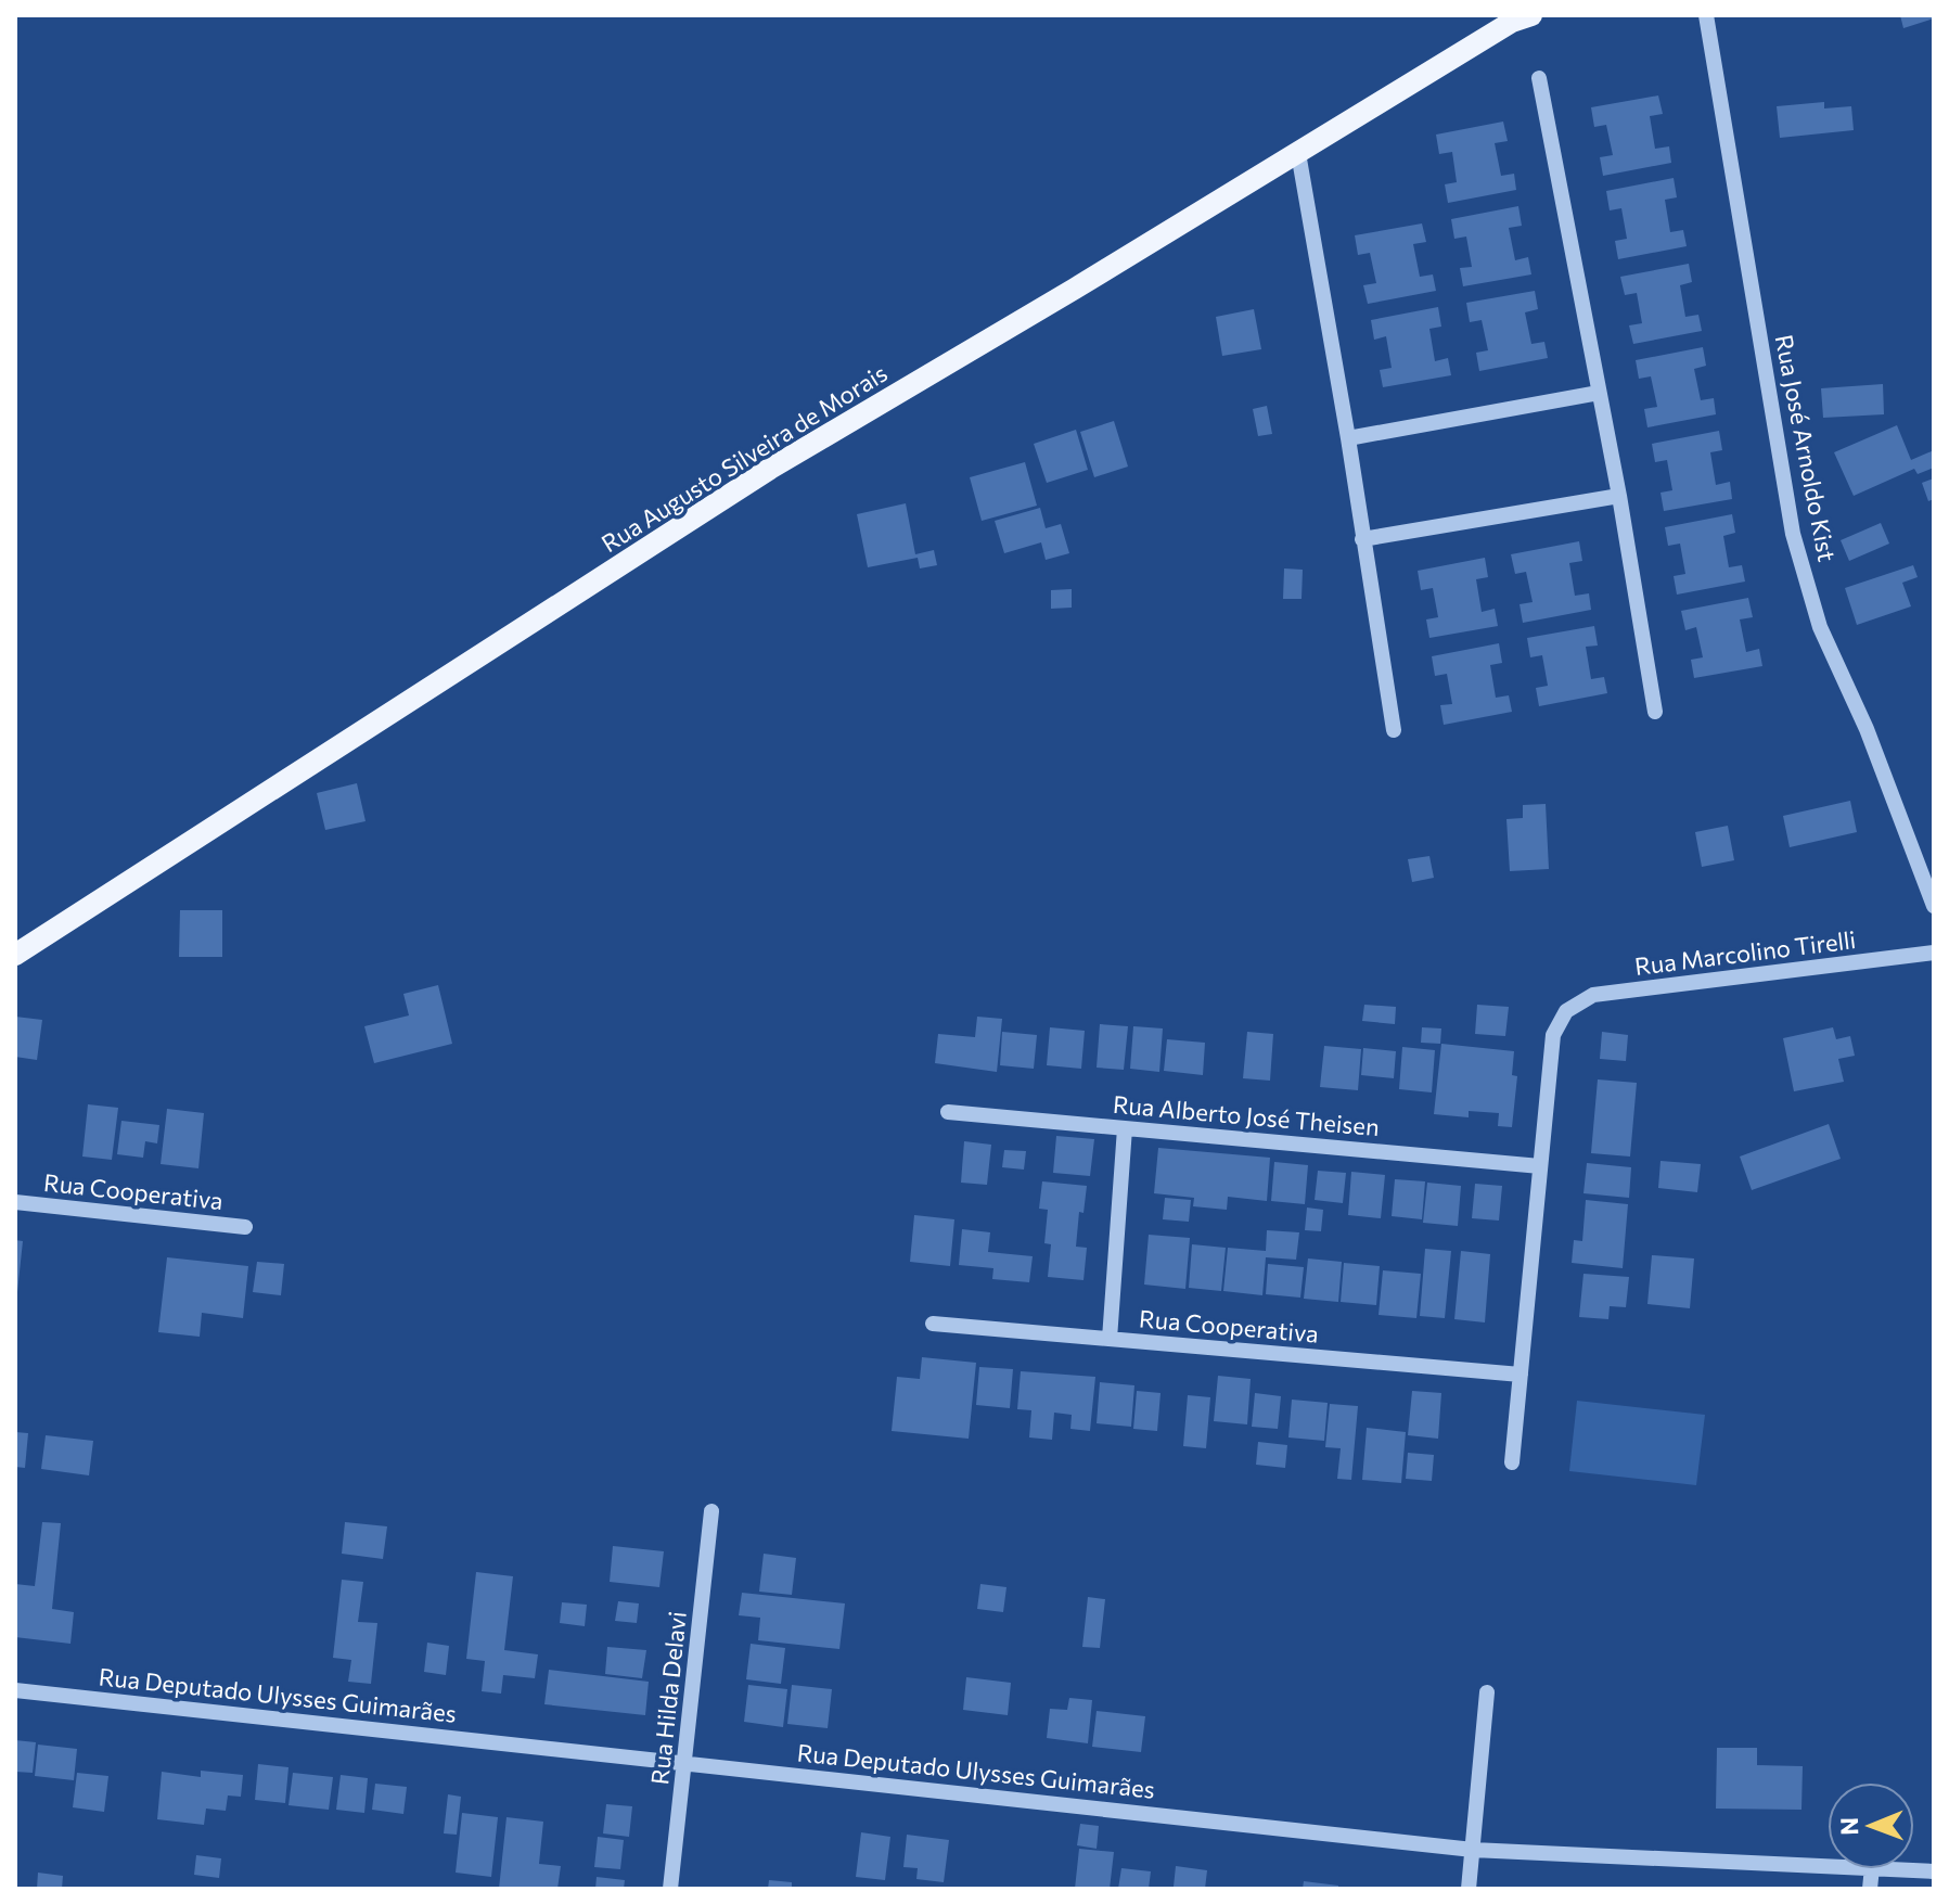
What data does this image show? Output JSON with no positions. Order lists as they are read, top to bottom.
{
  "streets": {
    "main road": ["Rua Augusto Silveira de Morais"],
    "street": [
      "Rua José Arnoldo Kist",
      "Rua Marcolino Tirelli",
      "Rua Alberto José Theisen",
      "Rua Cooperativa",
      "Rua Deputado Ulysses Guimarães",
      "Rua Hilda Delavi"
    ]
  },
  "crossings": [
    ["Rua Marcolino Tirelli", "Rua Alberto José Theisen"],
    ["Rua Deputado Ulysses Guimarães", "Rua Hilda Delavi"]
  ],
  "north": "left"
}
